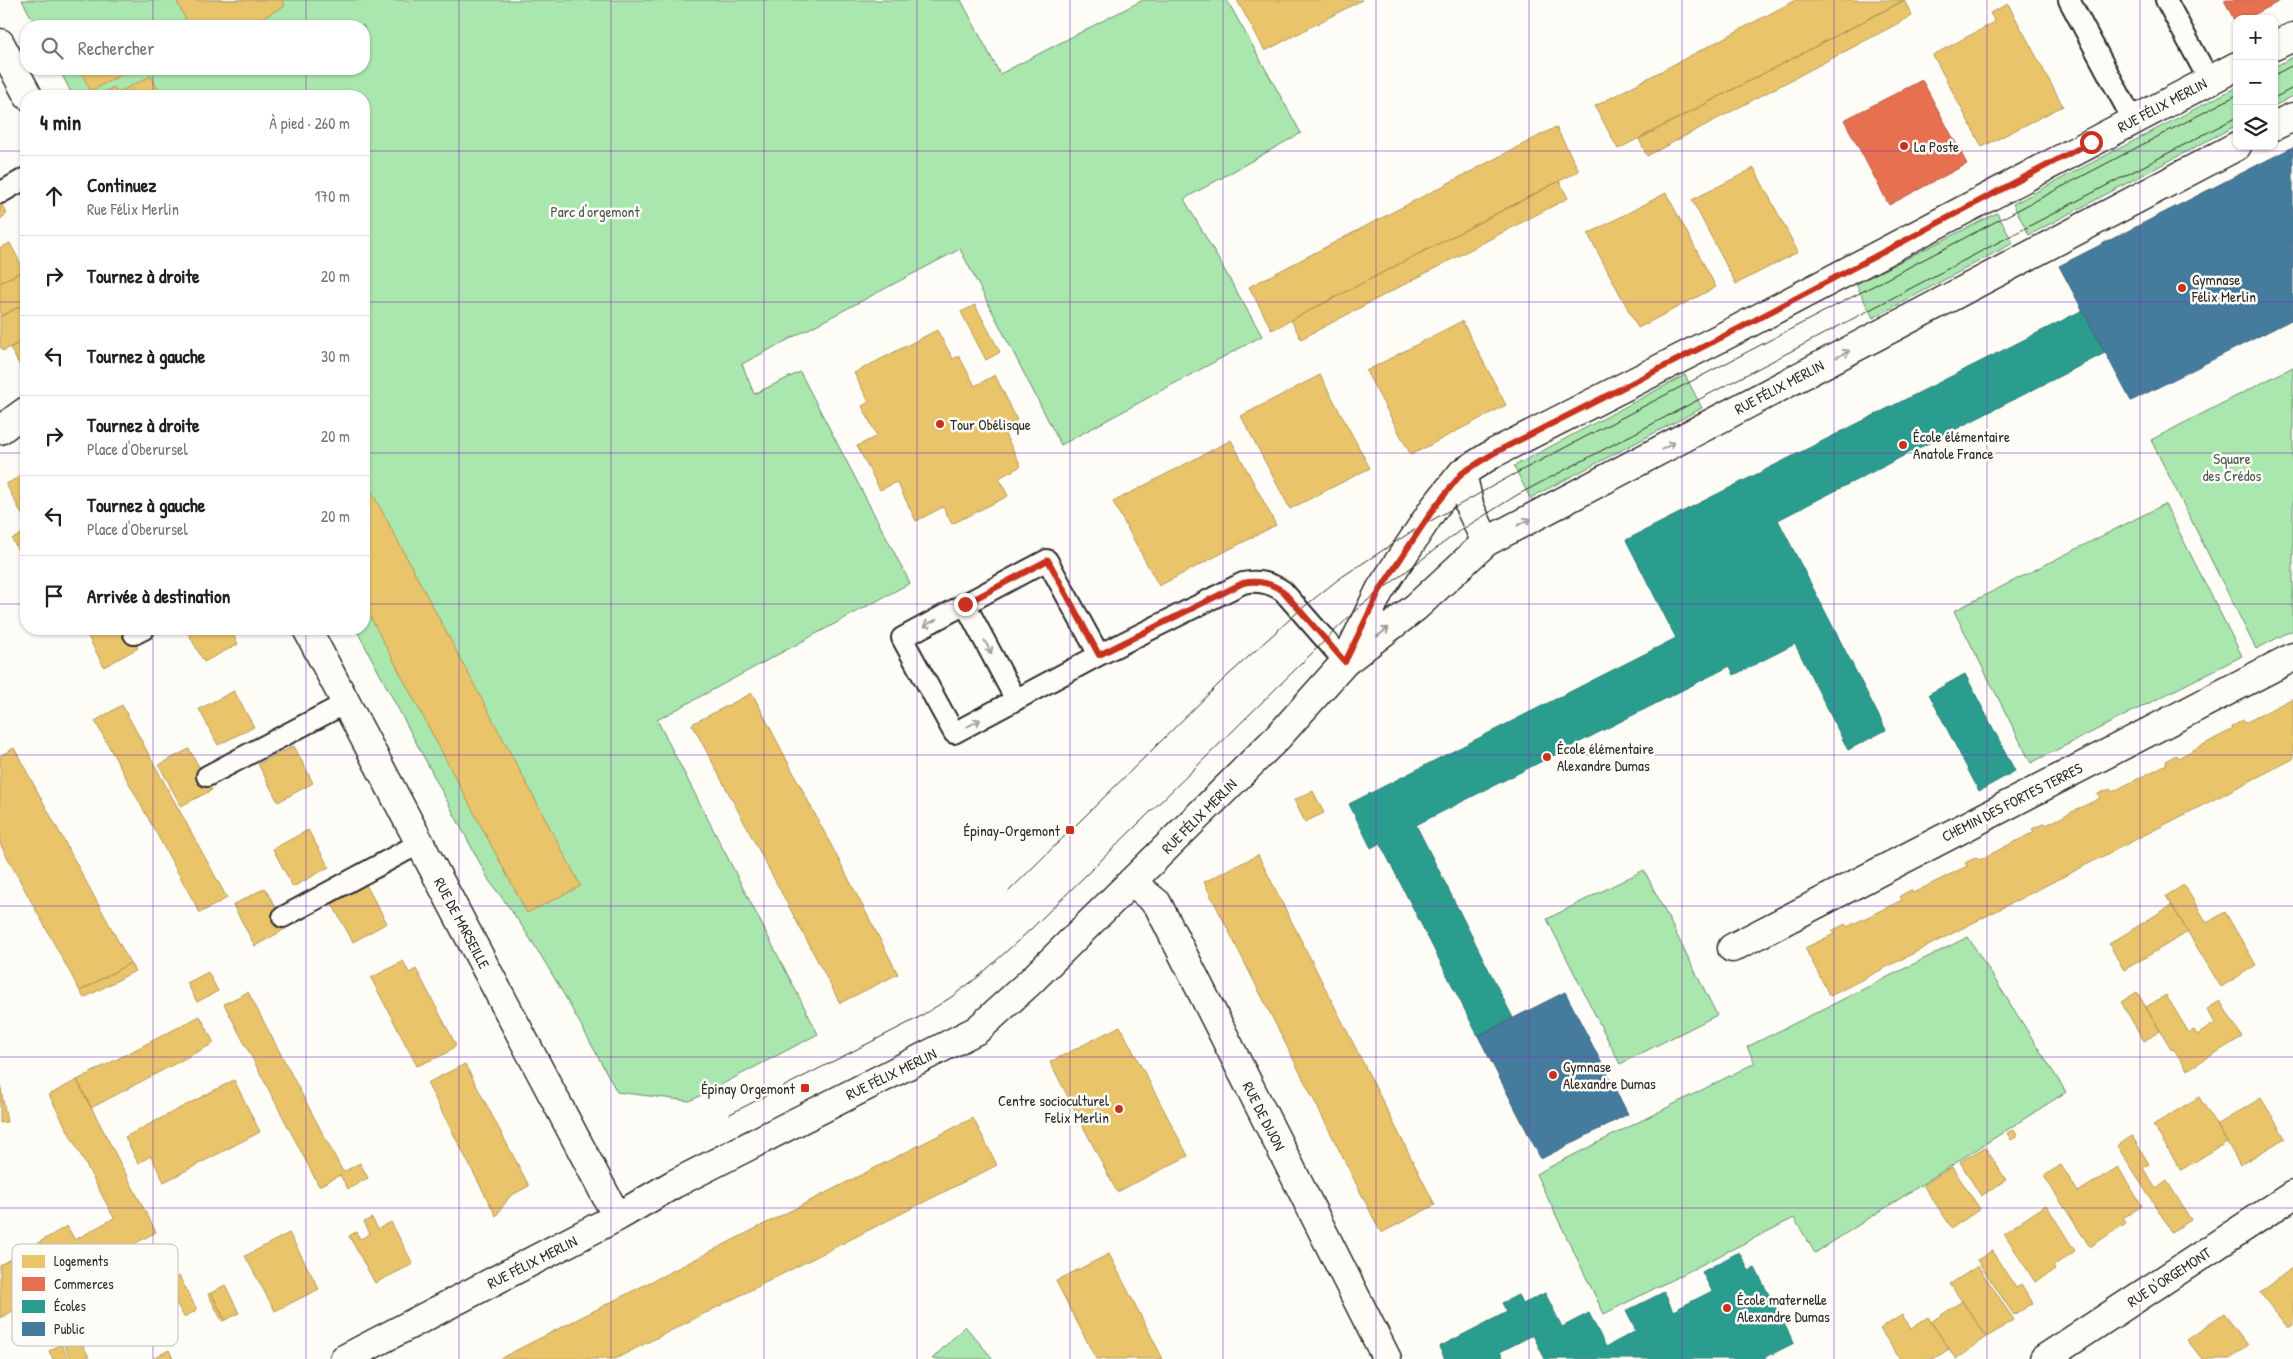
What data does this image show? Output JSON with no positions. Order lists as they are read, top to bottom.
{
  "streets": {
    "street": [
      "RUE FÉLIX MERLIN",
      "CHEMIN DES FORTES TERRES",
      "RUE DE MARSEILLE",
      "RUE DE DIJON",
      "RUE D'ORGEMONT"
    ]
  },
  "crossings": [
    ["RUE FÉLIX MERLIN", "RUE DE MARSEILLE"],
    ["RUE FÉLIX MERLIN", "RUE DE DIJON"]
  ],
  "parks": ["Parc d'orgemont", "Square des Crédos"],
  "places": {
    "other": [
      "La Poste",
      "Gymnase Félix Merlin",
      "Tour Obélisque",
      "École élémentaire Anatole France",
      "École élémentaire Alexandre Dumas",
      "Gymnase Alexandre Dumas",
      "Centre socioculturel Felix Merlin",
      "École maternelle Alexandre Dumas"
    ],
    "transit": ["Épinay-Orgemont", "Épinay Orgemont"]
  },
  "legend": [
    "Logements",
    "Commerces",
    "Écoles",
    "Public"
  ],
  "page": {
    "map_buttons": ["+", "−"],
    "search": "Rechercher",
    "heading": ["4 min", "À pied · 260 m"],
    "list": [
      ["Continuez", "Rue Félix Merlin", "170 m"],
      ["Tournez à droite", "20 m"],
      ["Tournez à gauche", "30 m"],
      ["Tournez à droite", "Place d'Oberursel", "20 m"],
      ["Tournez à gauche", "Place d'Oberursel", "20 m"],
      "Arrivée à destination"
    ]
  }
}
